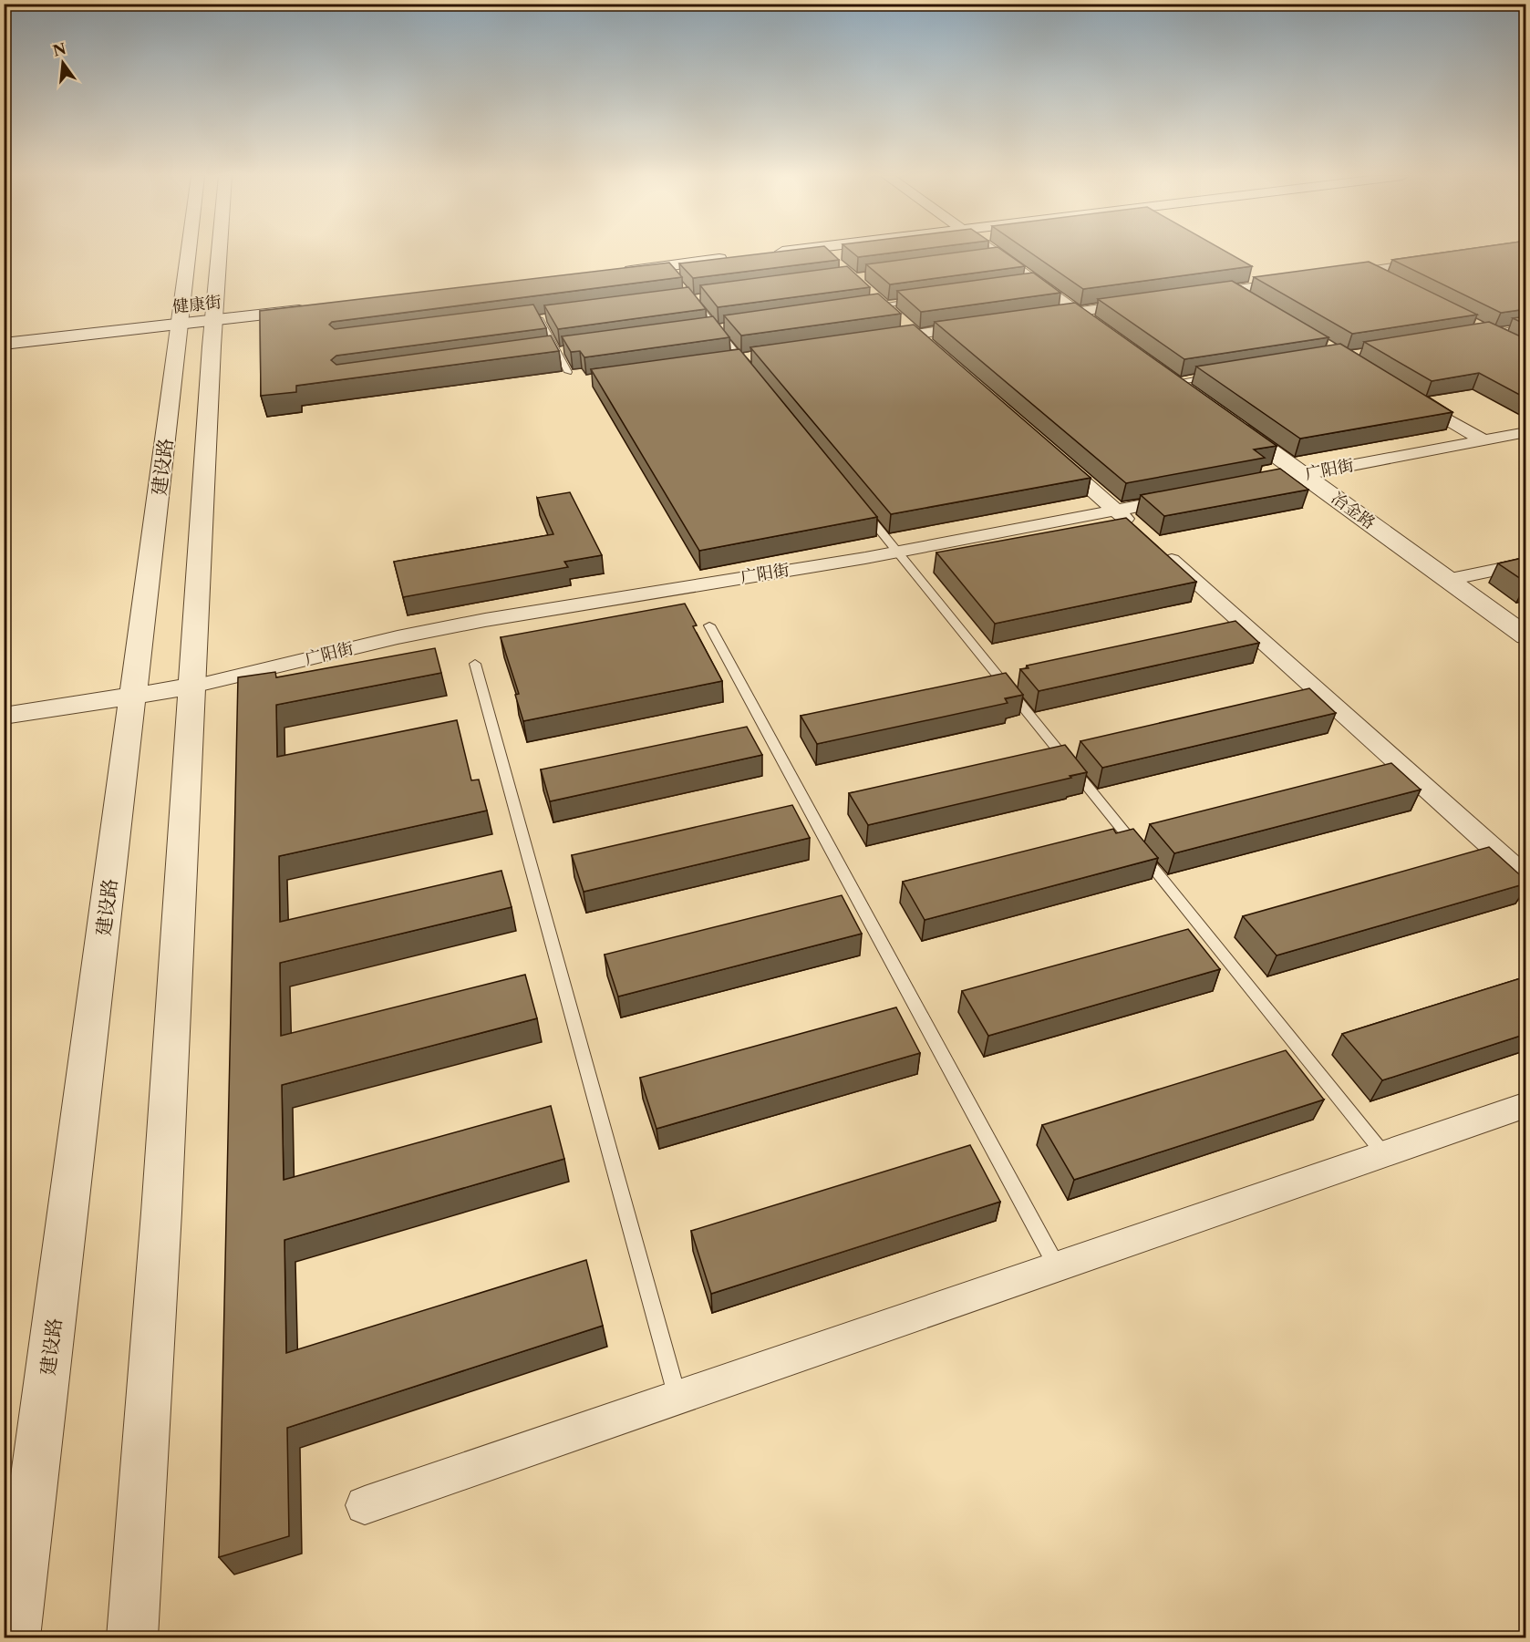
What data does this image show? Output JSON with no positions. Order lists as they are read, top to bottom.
{
  "streets": {
    "street": [
      "健康街",
      "建设路",
      "广阳街",
      "冶金路"
    ]
  },
  "crossings": [
    ["健康街", "建设路"],
    ["建设路", "广阳街"],
    ["广阳街", "冶金路"]
  ],
  "north": "top"
}
